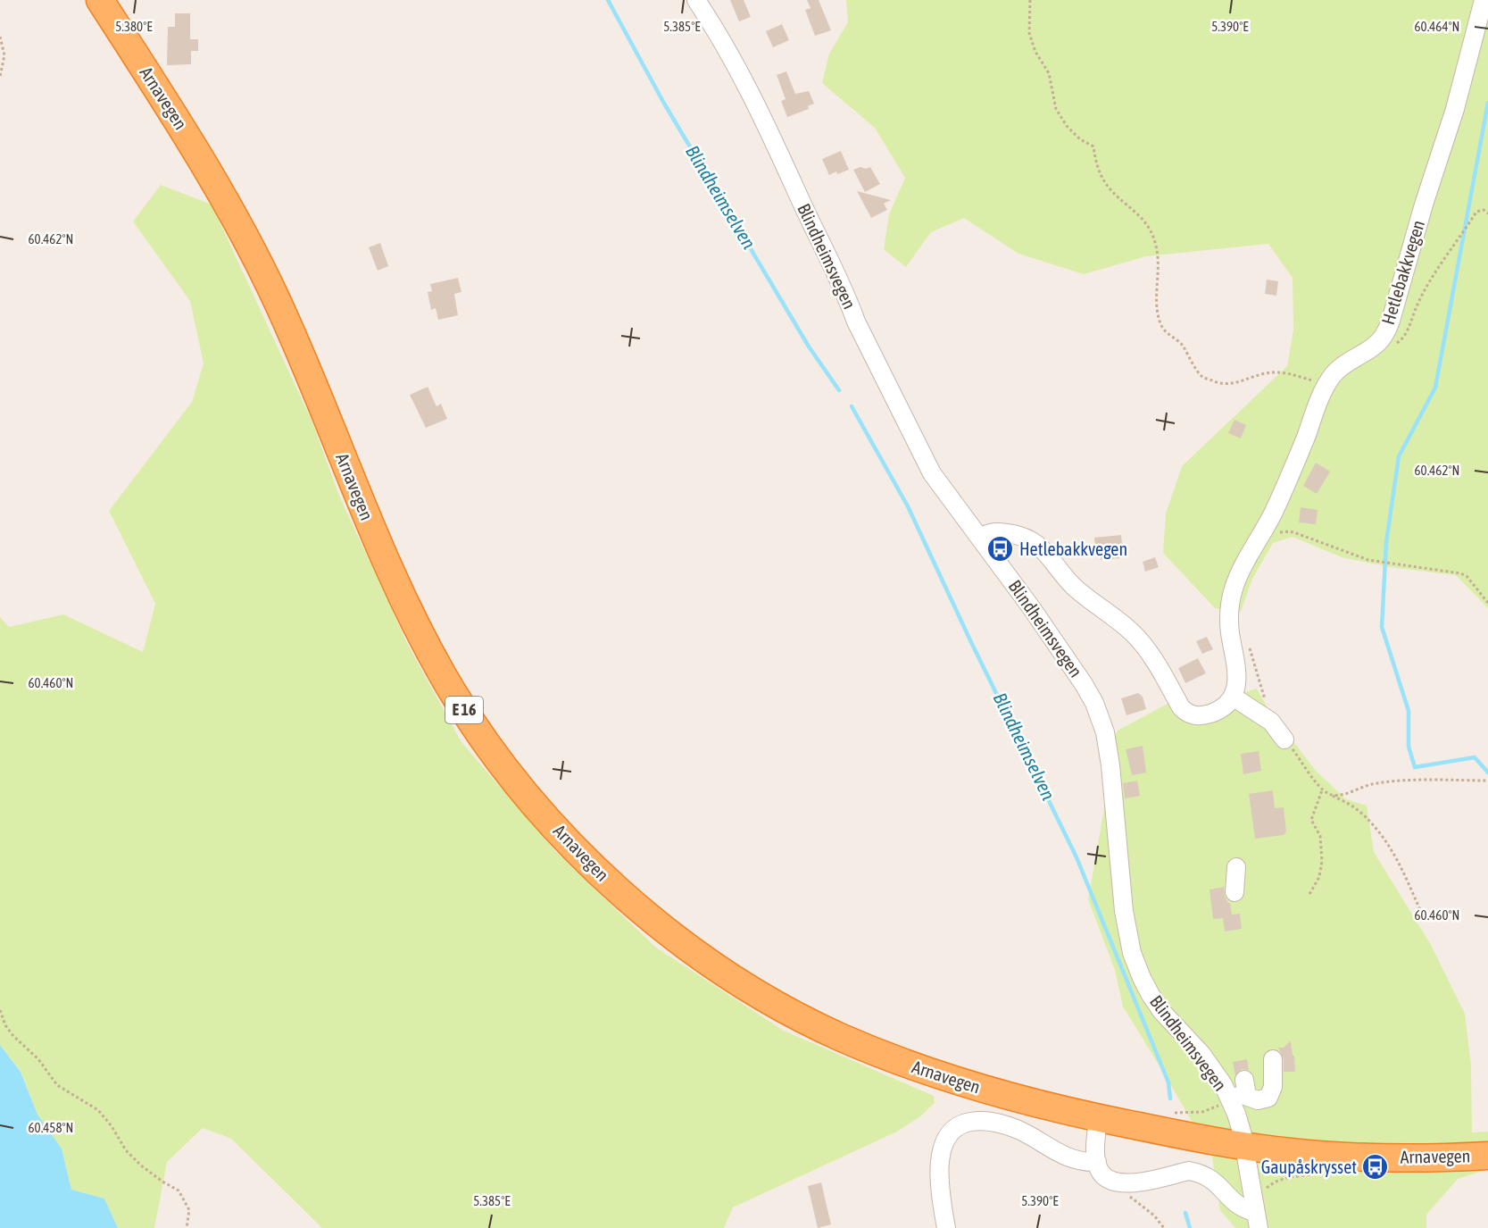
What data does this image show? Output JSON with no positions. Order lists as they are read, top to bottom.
{
  "streets": {
    "highway": ["Arnavegen", "E 16"],
    "street": ["Blindheimsvegen", "Hetlebakkvegen"]
  },
  "water": ["Blindheimselven"],
  "places": {
    "bus stop": ["Hetlebakkvegen", "Gaupåskrysset"]
  },
  "coordinates": [
    "60.464°N",
    "5.385°E",
    "5.390°E",
    "5.380°E",
    "60.462°N",
    "60.460°N",
    "60.458°N"
  ]
}
